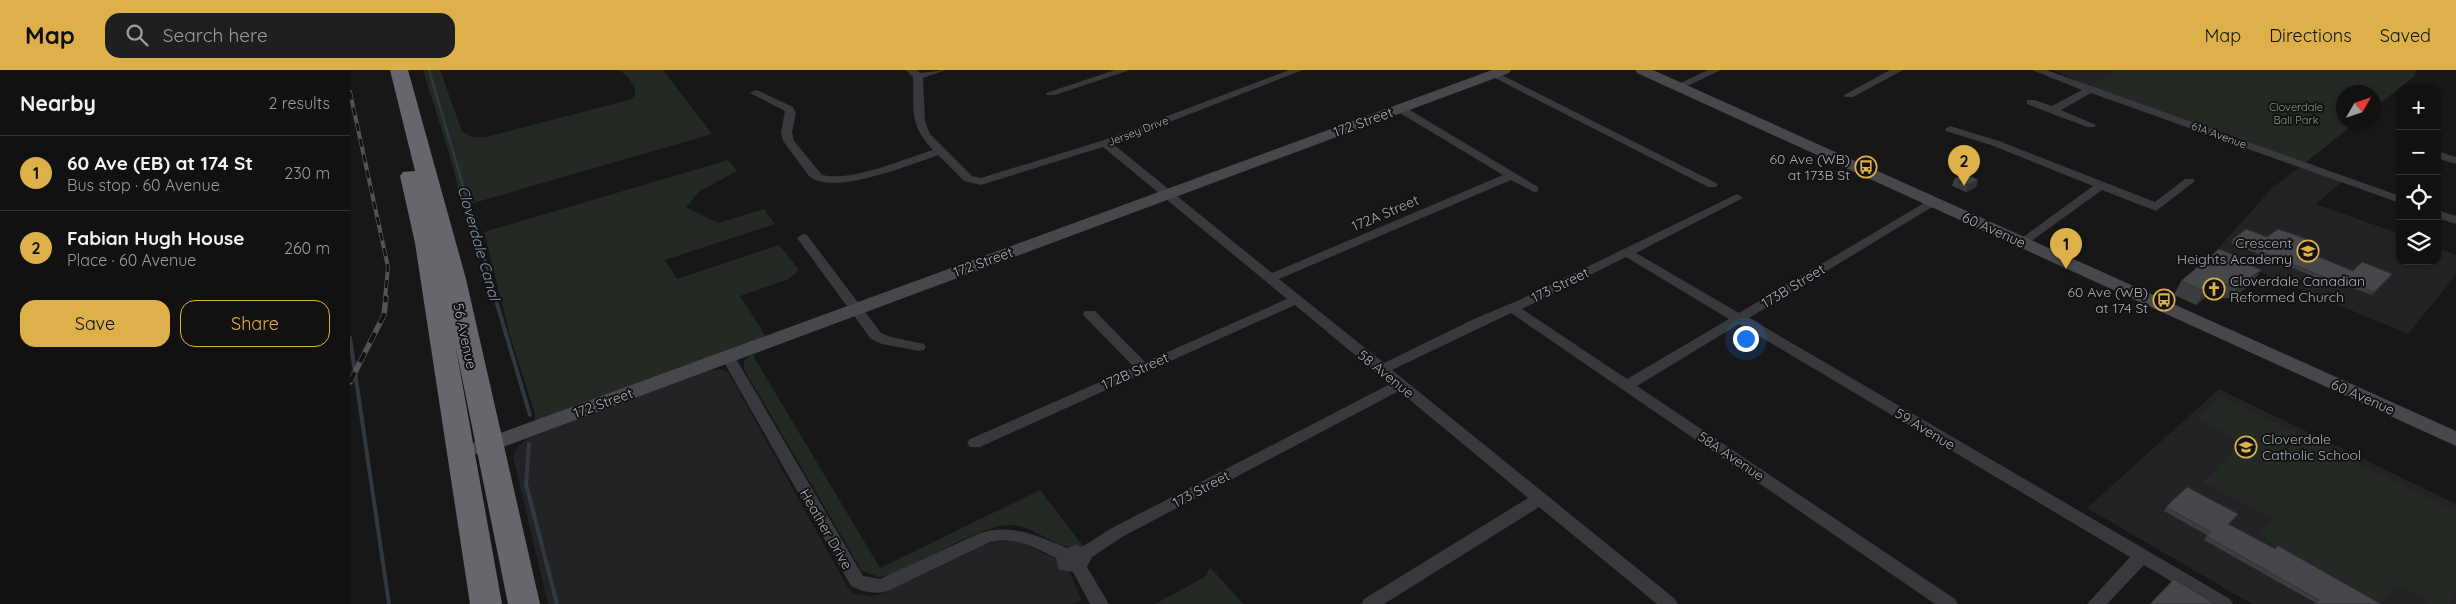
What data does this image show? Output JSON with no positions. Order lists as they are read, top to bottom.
{
  "streets": {
    "highway": ["56 Avenue"],
    "street": [
      "172 Street",
      "Jersey Drive",
      "61A Avenue",
      "172A Street",
      "60 Avenue",
      "173 Street",
      "173B Street",
      "172B Street",
      "58 Avenue",
      "59 Avenue",
      "58A Avenue",
      "Heather Drive"
    ]
  },
  "crossings": [
    ["172 Street", "56 Avenue"],
    ["172 Street", "58 Avenue"],
    ["172 Street", "Heather Drive"],
    ["Jersey Drive", "58 Avenue"],
    ["172A Street", "58 Avenue"],
    ["60 Avenue", "173B Street"],
    ["173 Street", "58 Avenue"],
    ["173 Street", "59 Avenue"],
    ["173 Street", "58A Avenue"],
    ["173 Street", "Heather Drive"],
    ["173B Street", "59 Avenue"],
    ["173B Street", "58A Avenue"],
    ["172B Street", "58 Avenue"]
  ],
  "water": ["Cloverdale Canal"],
  "parks": ["Cloverdale Ball Park"],
  "places": {
    "bus stop": ["60 Ave (WB) at 173B St", "60 Ave (WB) at 174 St"],
    "school or university": ["Crescent Heights Academy", "Cloverdale Catholic School"],
    "church": ["Cloverdale Canadian Reformed Church"]
  },
  "north": "top right",
  "page": {
    "header": "Map",
    "search": "Search here",
    "nav": ["Map", "Directions", "Saved"],
    "heading": ["Nearby", "2 results"],
    "map_buttons": ["+", "−"],
    "list": [
      {
        "mark": "1",
        "name": "60 Ave (EB) at 174 St",
        "note": "Bus stop · 60 Avenue",
        "value": "230 m"
      },
      {
        "mark": "2",
        "name": "Fabian Hugh House",
        "note": "Place · 60 Avenue",
        "value": "260 m"
      }
    ],
    "pins": ["2", "1"],
    "buttons": ["Save", "Share"]
  }
}
